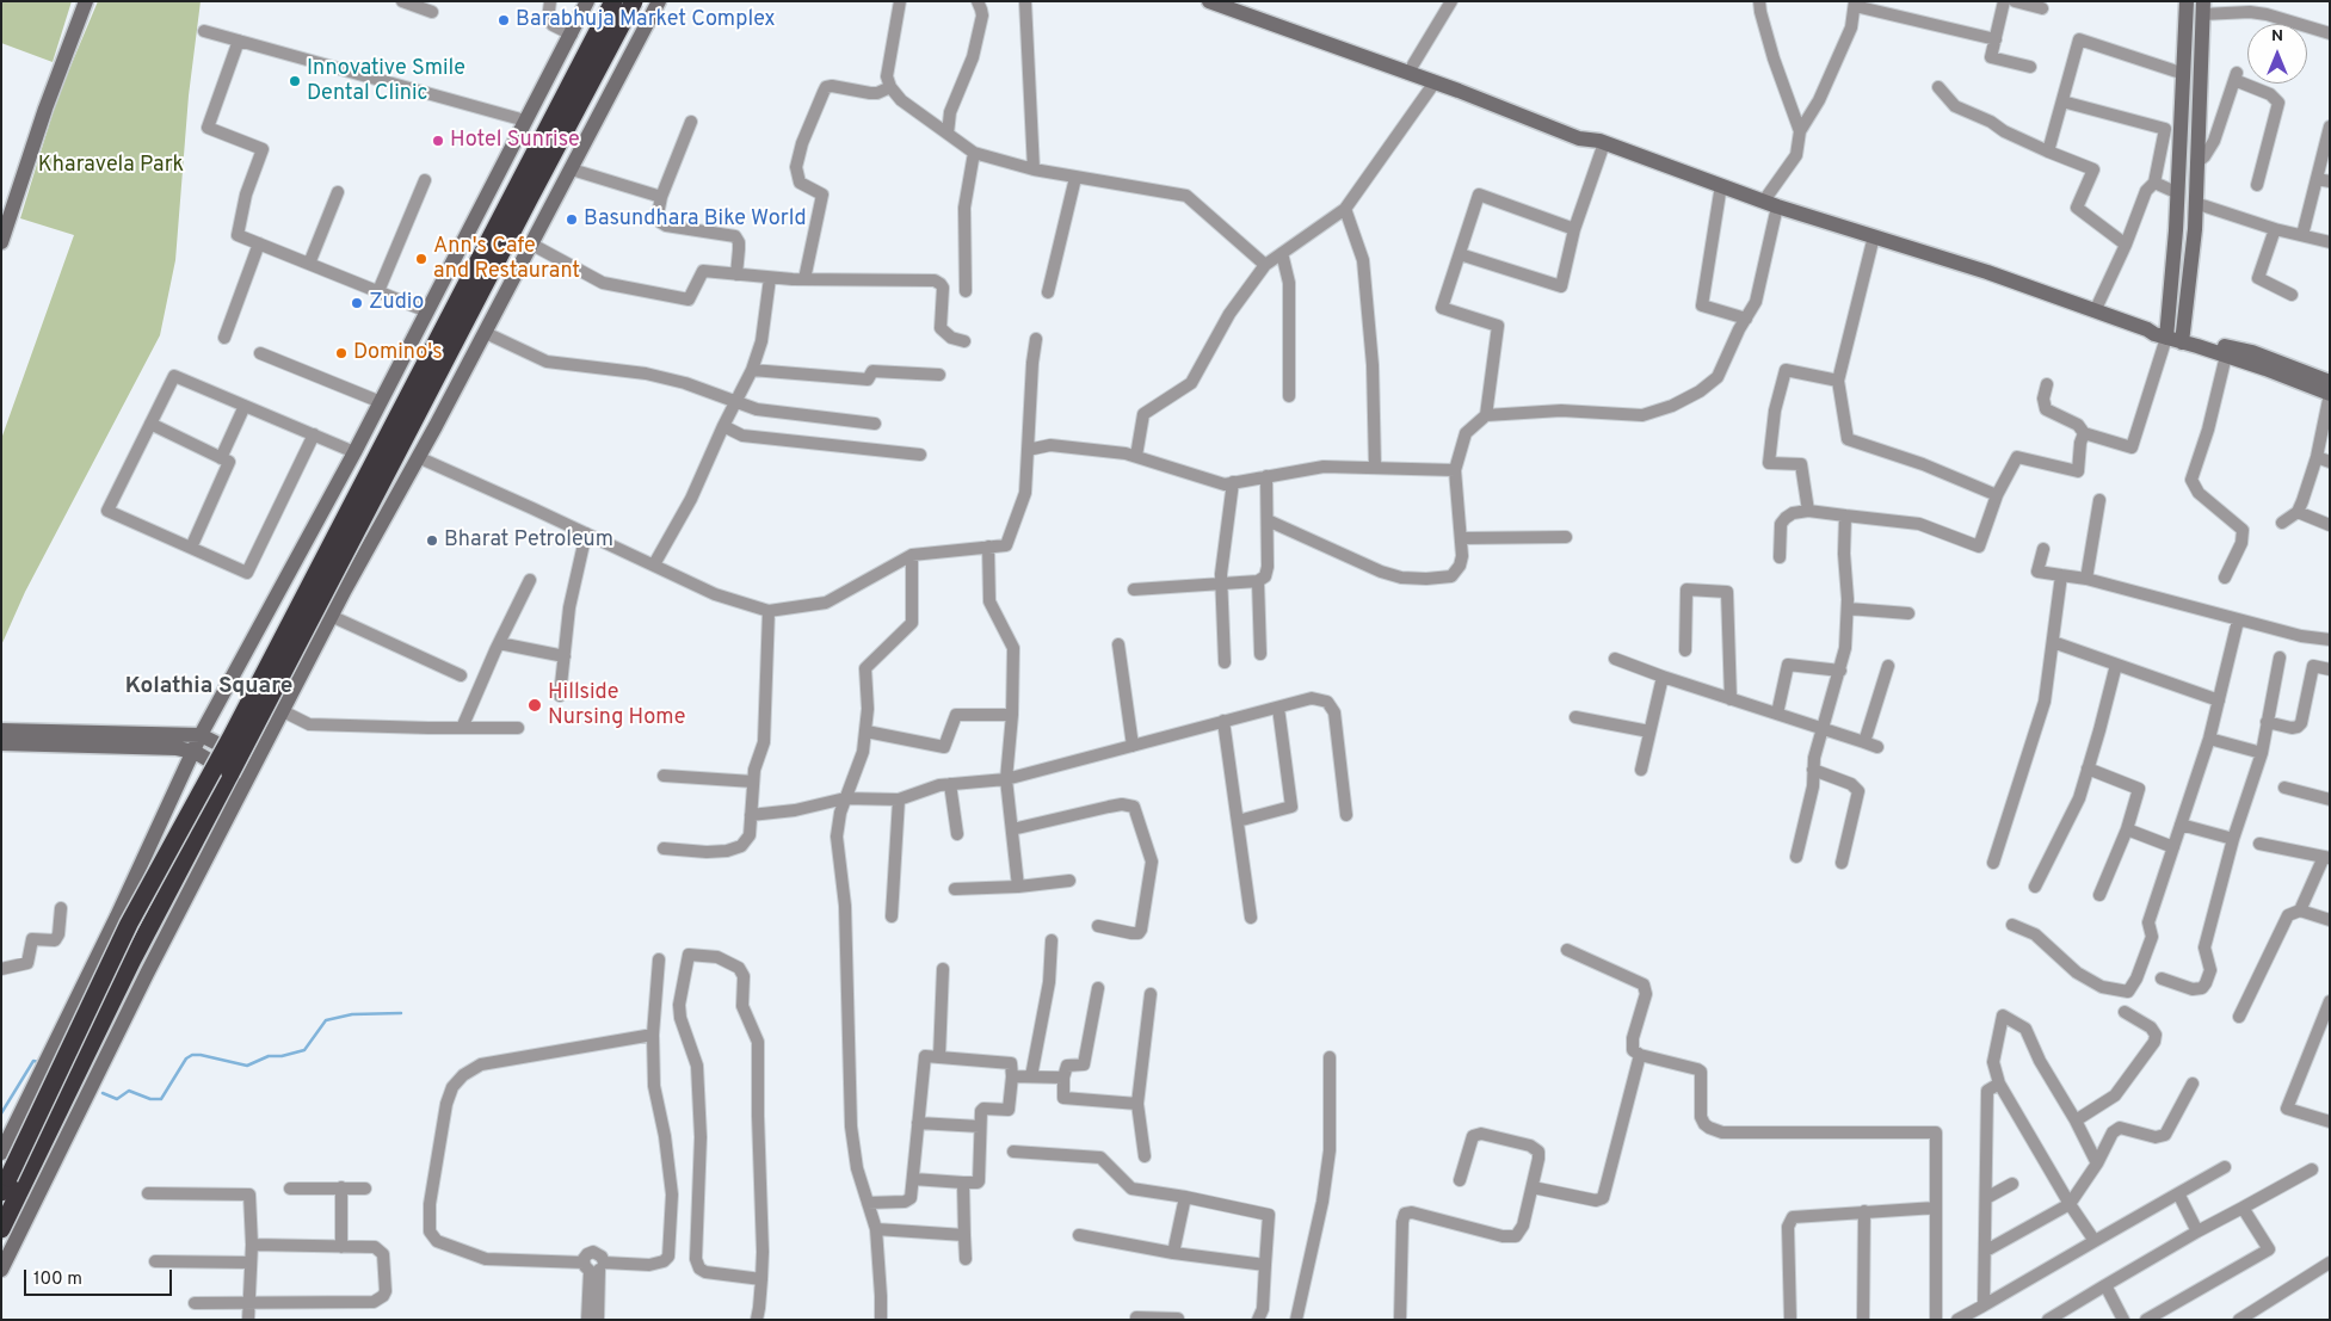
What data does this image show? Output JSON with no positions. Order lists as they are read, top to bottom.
{
  "districts": ["Kolathia Square"],
  "parks": ["Kharavela Park"],
  "places": [
    "Barabhuja Market Complex",
    "Innovative Smile Dental Clinic",
    "Hotel Sunrise",
    "Basundhara Bike World",
    "Ann's Cafe and Restaurant",
    "Zudio",
    "Domino's",
    "Bharat Petroleum",
    "Hillside Nursing Home"
  ],
  "scale_bar": "100 m",
  "north": "top"
}
